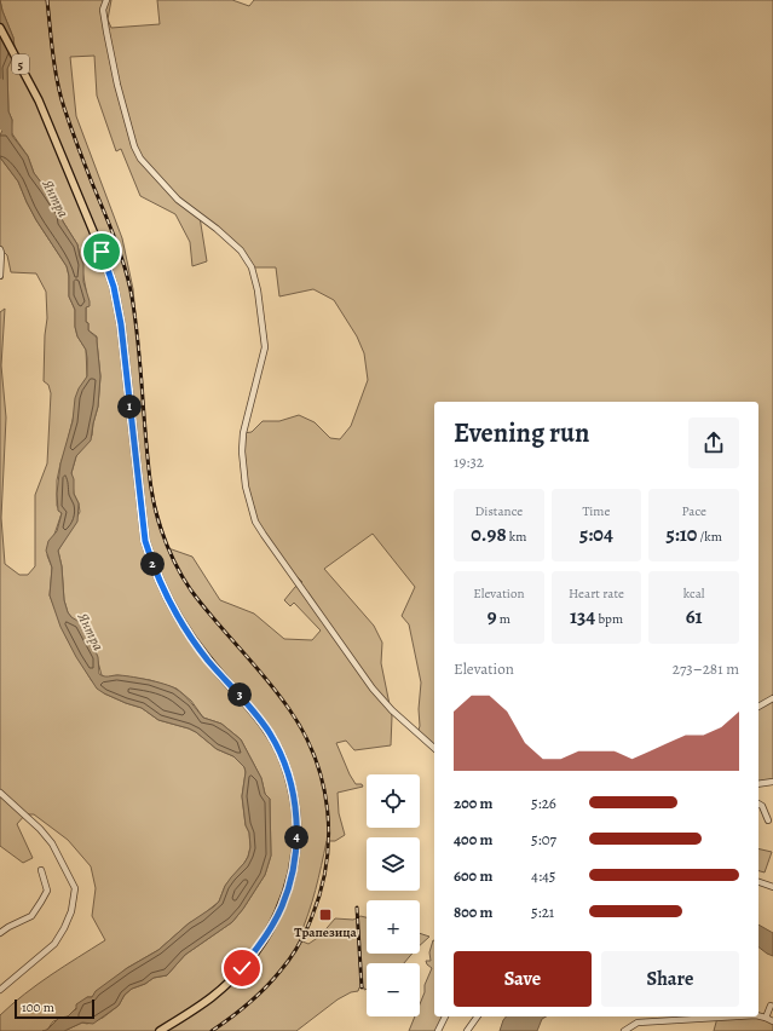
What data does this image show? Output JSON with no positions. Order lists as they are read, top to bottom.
{
  "streets": {
    "main road": ["5"]
  },
  "water": ["Янтра"],
  "places": {
    "transit": ["Трапезица"]
  },
  "scale_bar": "100 m",
  "page": {
    "pins": [
      "1",
      "2",
      "3",
      "4"
    ],
    "heading": ["Evening run", "19:32"],
    "stats": [
      ["Distance", "0.98 km"],
      ["Time", "5:04"],
      ["Pace", "5:10 /km"],
      ["Elevation", "9 m"],
      ["Heart rate", "134 bpm"],
      ["kcal", "61"]
    ],
    "chart": ["Elevation", "273–281 m"],
    "map_buttons": ["+", "−"],
    "list": [
      {
        "name": "200 m",
        "note": "5:26"
      },
      {
        "name": "400 m",
        "note": "5:07"
      },
      {
        "name": "600 m",
        "note": "4:45"
      },
      {
        "name": "800 m",
        "note": "5:21"
      }
    ],
    "buttons": ["Save", "Share"],
    "scale": "100 m"
  }
}
